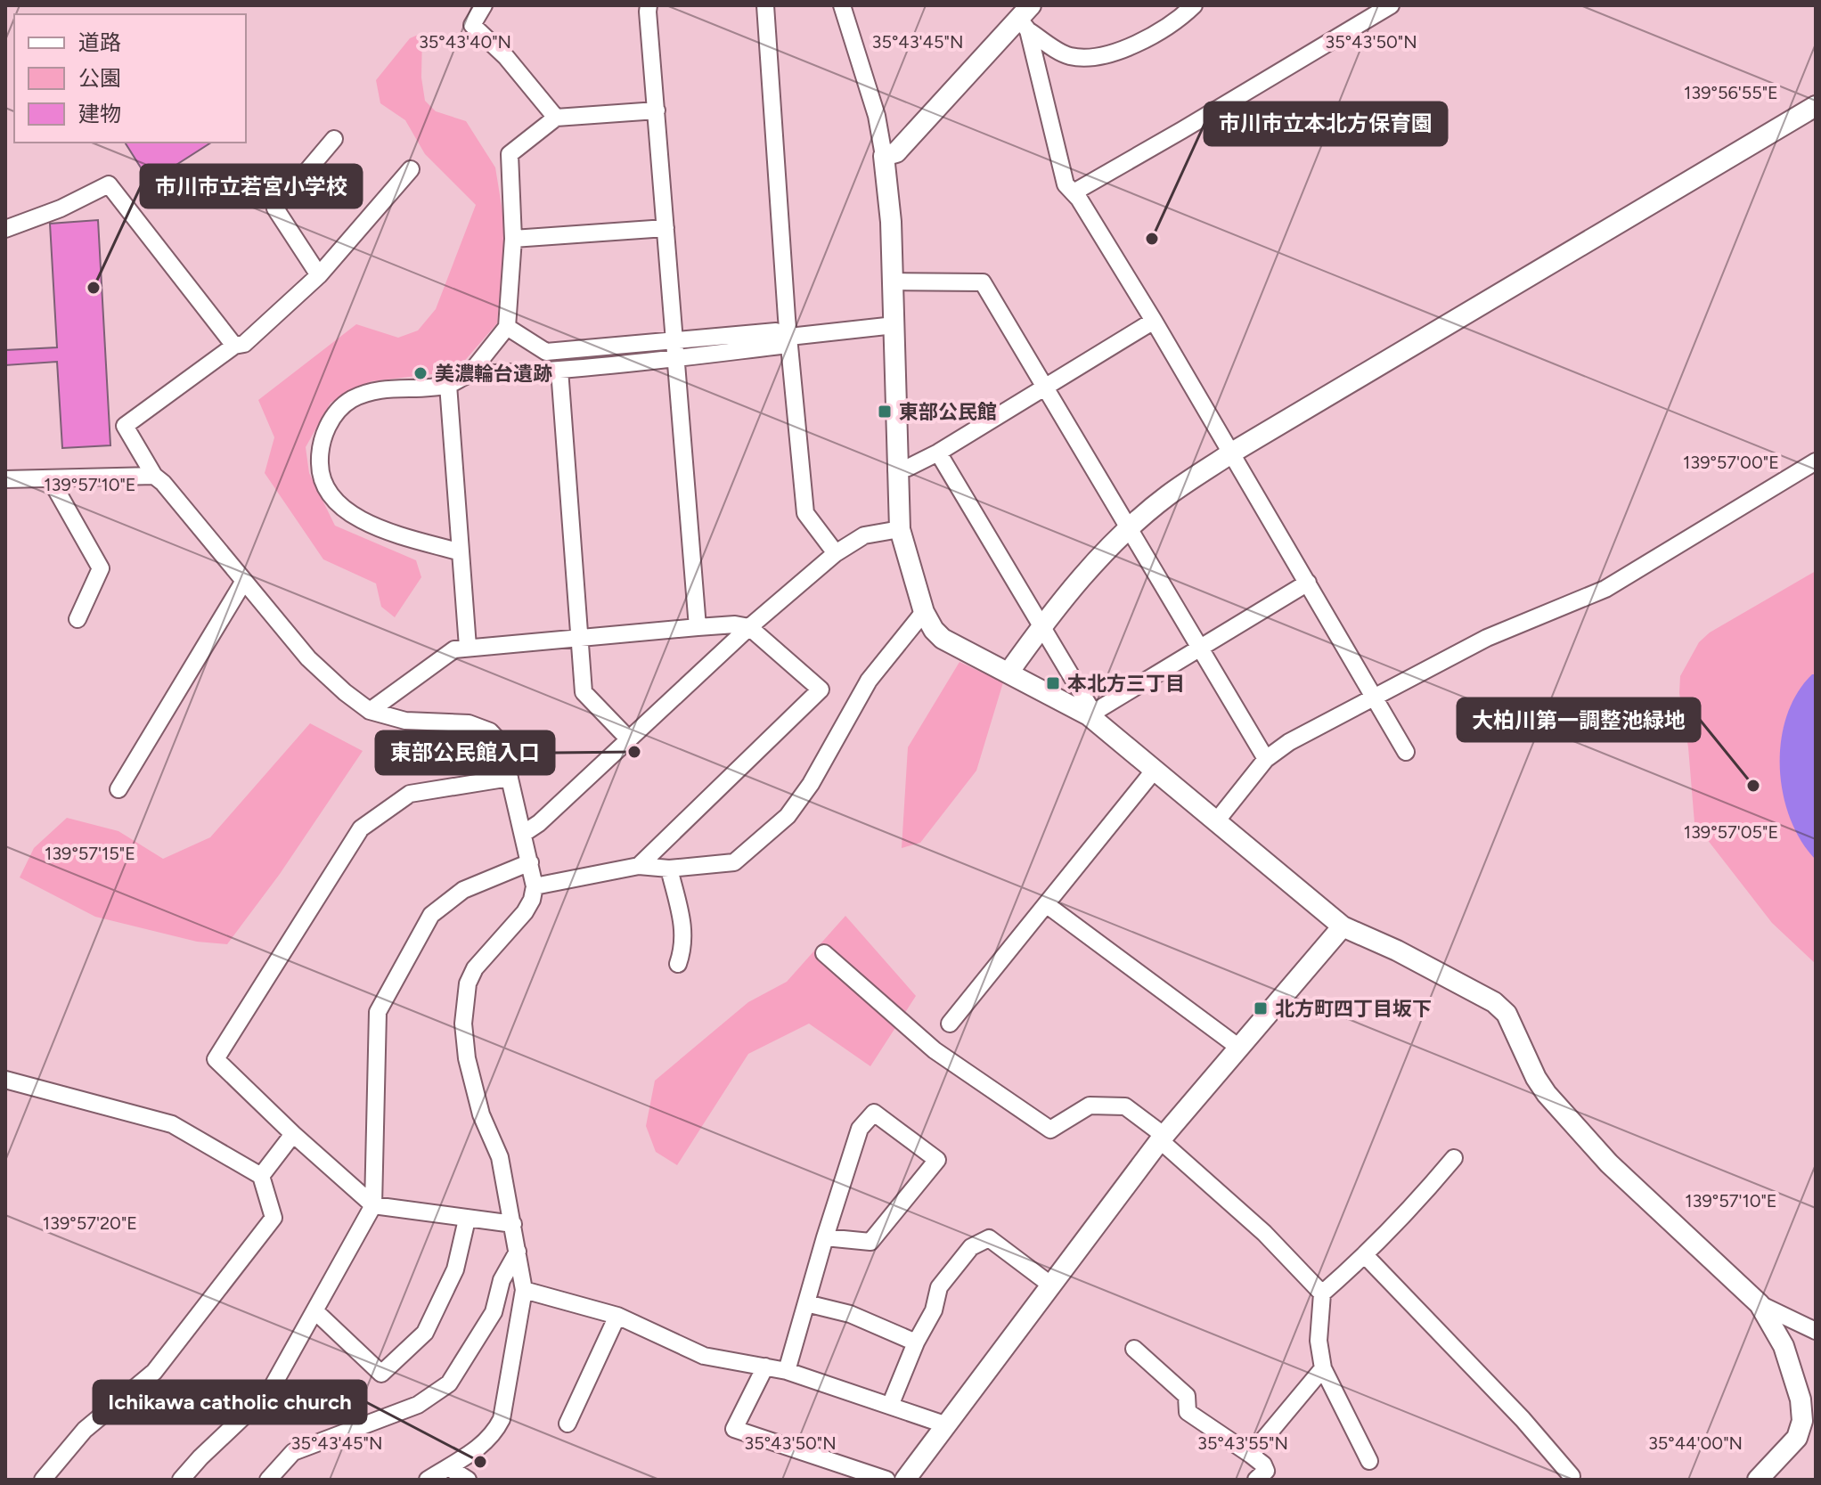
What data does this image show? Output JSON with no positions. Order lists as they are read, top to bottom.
{
  "places": {
    "other": [
      "市川市立本北方保育園",
      "市川市立若宮小学校",
      "美濃輪台遺跡",
      "東部公民館入口",
      "大柏川第一調整池緑地",
      "Ichikawa catholic church"
    ],
    "transit": ["東部公民館", "本北方三丁目", "北方町四丁目坂下"]
  },
  "legend": ["道路", "公園", "建物"],
  "coordinates": [
    "35°43'45\"N",
    "35°43'40\"N",
    "35°43'50\"N",
    "139°56'55\"E",
    "139°57'00\"E",
    "139°57'10\"E",
    "139°57'05\"E",
    "139°57'15\"E",
    "139°57'20\"E",
    "35°43'55\"N",
    "35°44'00\"N"
  ]
}
